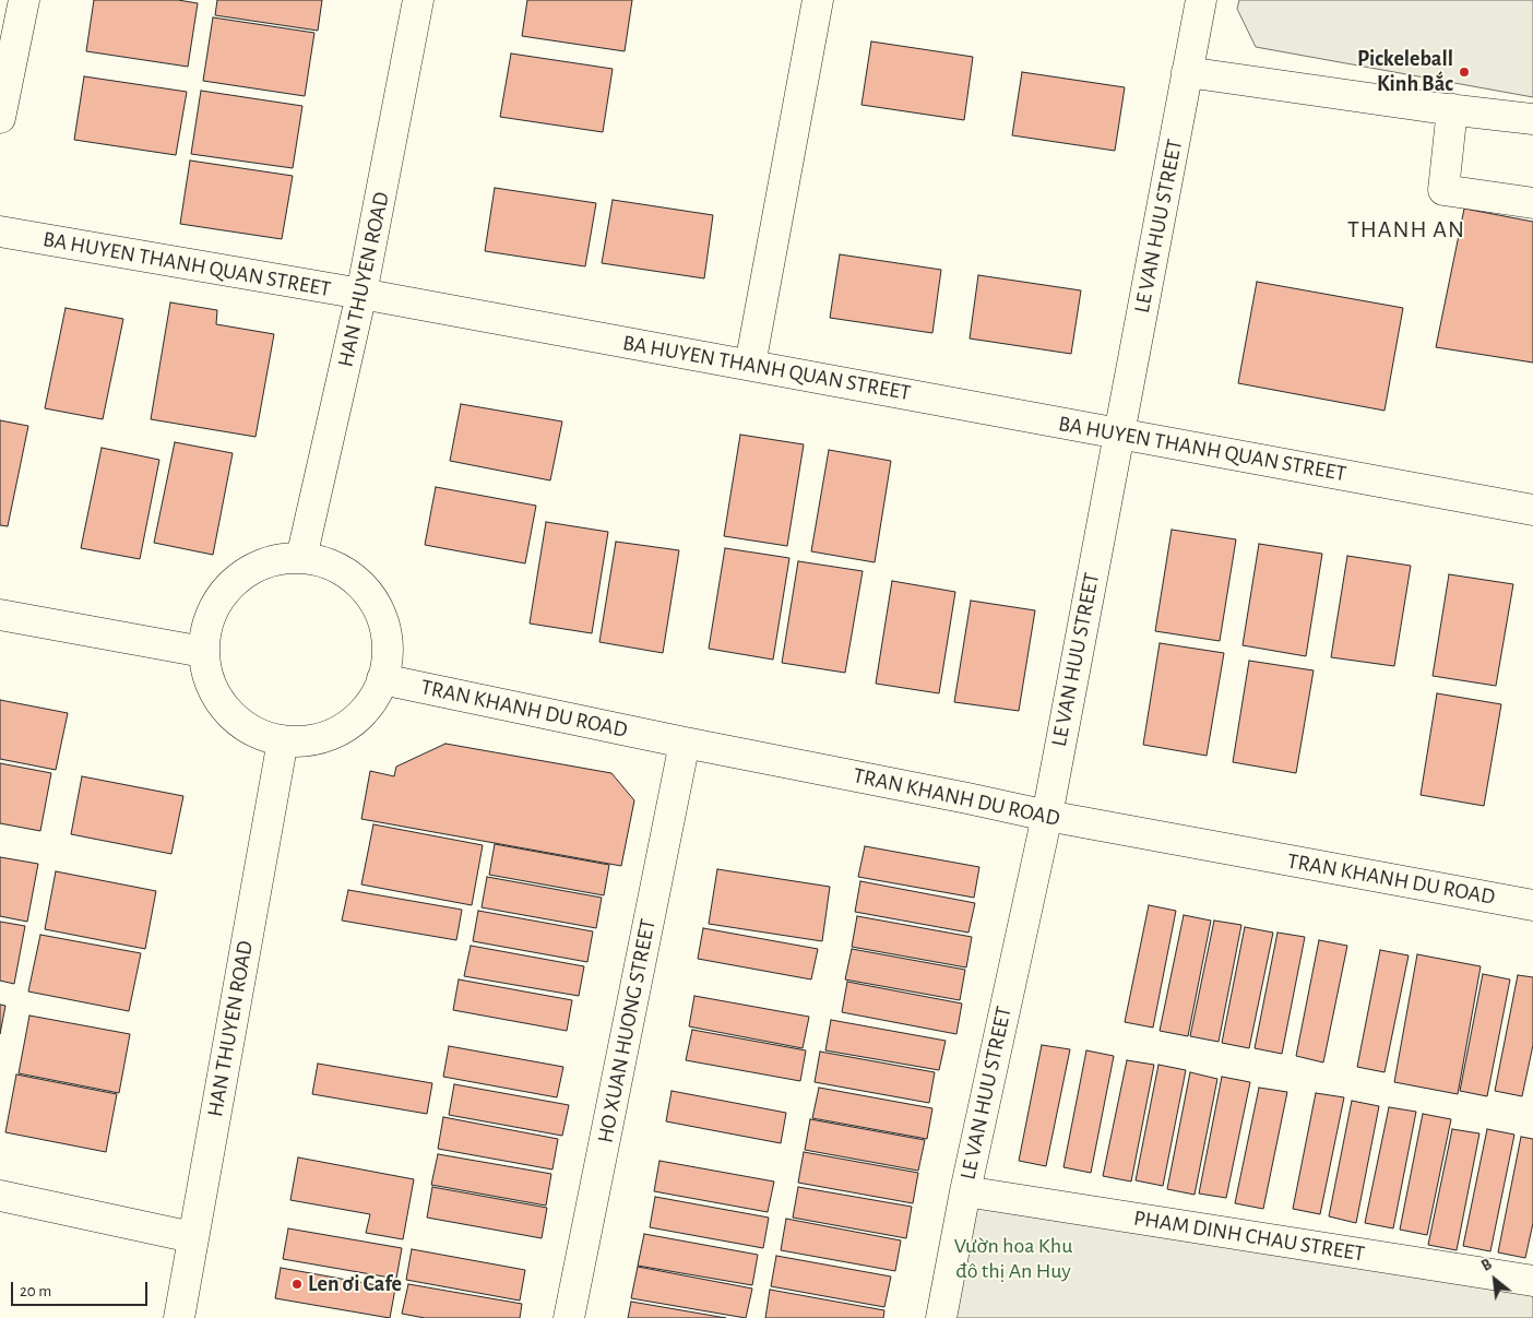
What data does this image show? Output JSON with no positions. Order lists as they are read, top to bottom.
{
  "streets": {
    "street": [
      "LE VAN HUU STREET",
      "BA HUYEN THANH QUAN STREET",
      "HAN THUYEN ROAD",
      "TRAN KHANH DU ROAD",
      "HO XUAN HUONG STREET",
      "PHAM DINH CHAU STREET"
    ]
  },
  "crossings": [
    ["LE VAN HUU STREET", "BA HUYEN THANH QUAN STREET"],
    ["LE VAN HUU STREET", "TRAN KHANH DU ROAD"],
    ["LE VAN HUU STREET", "PHAM DINH CHAU STREET"],
    ["BA HUYEN THANH QUAN STREET", "HAN THUYEN ROAD"],
    ["HAN THUYEN ROAD", "TRAN KHANH DU ROAD"],
    ["TRAN KHANH DU ROAD", "HO XUAN HUONG STREET"]
  ],
  "districts": ["THANH AN"],
  "parks": ["Vườn hoa Khu đô thị An Huy"],
  "places": ["Pickeleball Kinh Bắc", "Len ơi Cafe"],
  "scale_bar": "20 m",
  "north": "top left"
}
